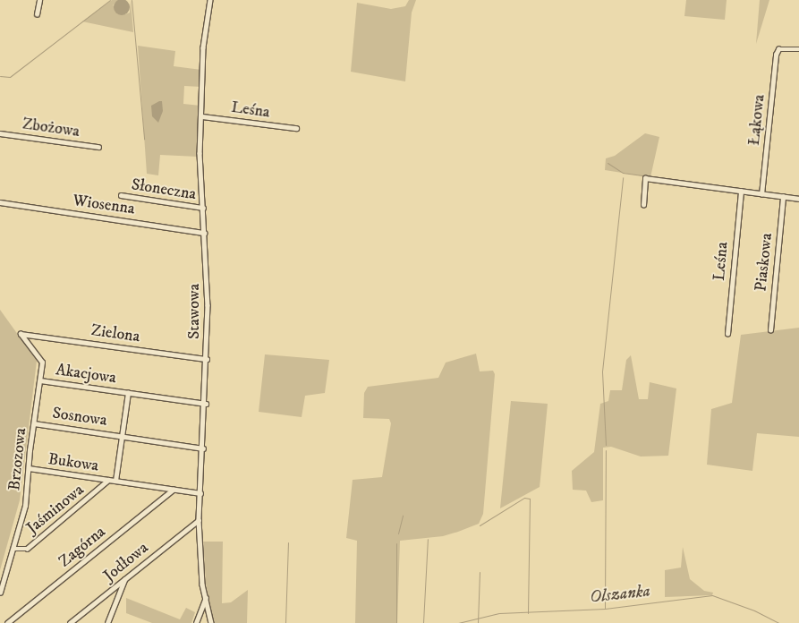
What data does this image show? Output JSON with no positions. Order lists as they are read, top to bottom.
{
  "streets": {
    "street": [
      "Leśna",
      "Łąkowa",
      "Zbożowa",
      "Słoneczna",
      "Wiosenna",
      "Piaskowa",
      "Stawowa",
      "Zielona",
      "Akacjowa",
      "Sosnowa",
      "Brzozowa",
      "Bukowa",
      "Jaśminowa",
      "Zagórna",
      "Jodłowa"
    ]
  },
  "crossings": [
    ["Leśna", "Stawowa"],
    ["Słoneczna", "Stawowa"],
    ["Wiosenna", "Stawowa"],
    ["Stawowa", "Zielona"],
    ["Stawowa", "Akacjowa"],
    ["Stawowa", "Sosnowa"],
    ["Stawowa", "Bukowa"],
    ["Stawowa", "Jodłowa"],
    ["Zielona", "Brzozowa"],
    ["Akacjowa", "Sosnowa"],
    ["Akacjowa", "Brzozowa"],
    ["Sosnowa", "Brzozowa"],
    ["Sosnowa", "Bukowa"],
    ["Brzozowa", "Bukowa"],
    ["Brzozowa", "Jaśminowa"],
    ["Bukowa", "Jaśminowa"],
    ["Bukowa", "Zagórna"]
  ],
  "water": ["Olszanka"]
}
